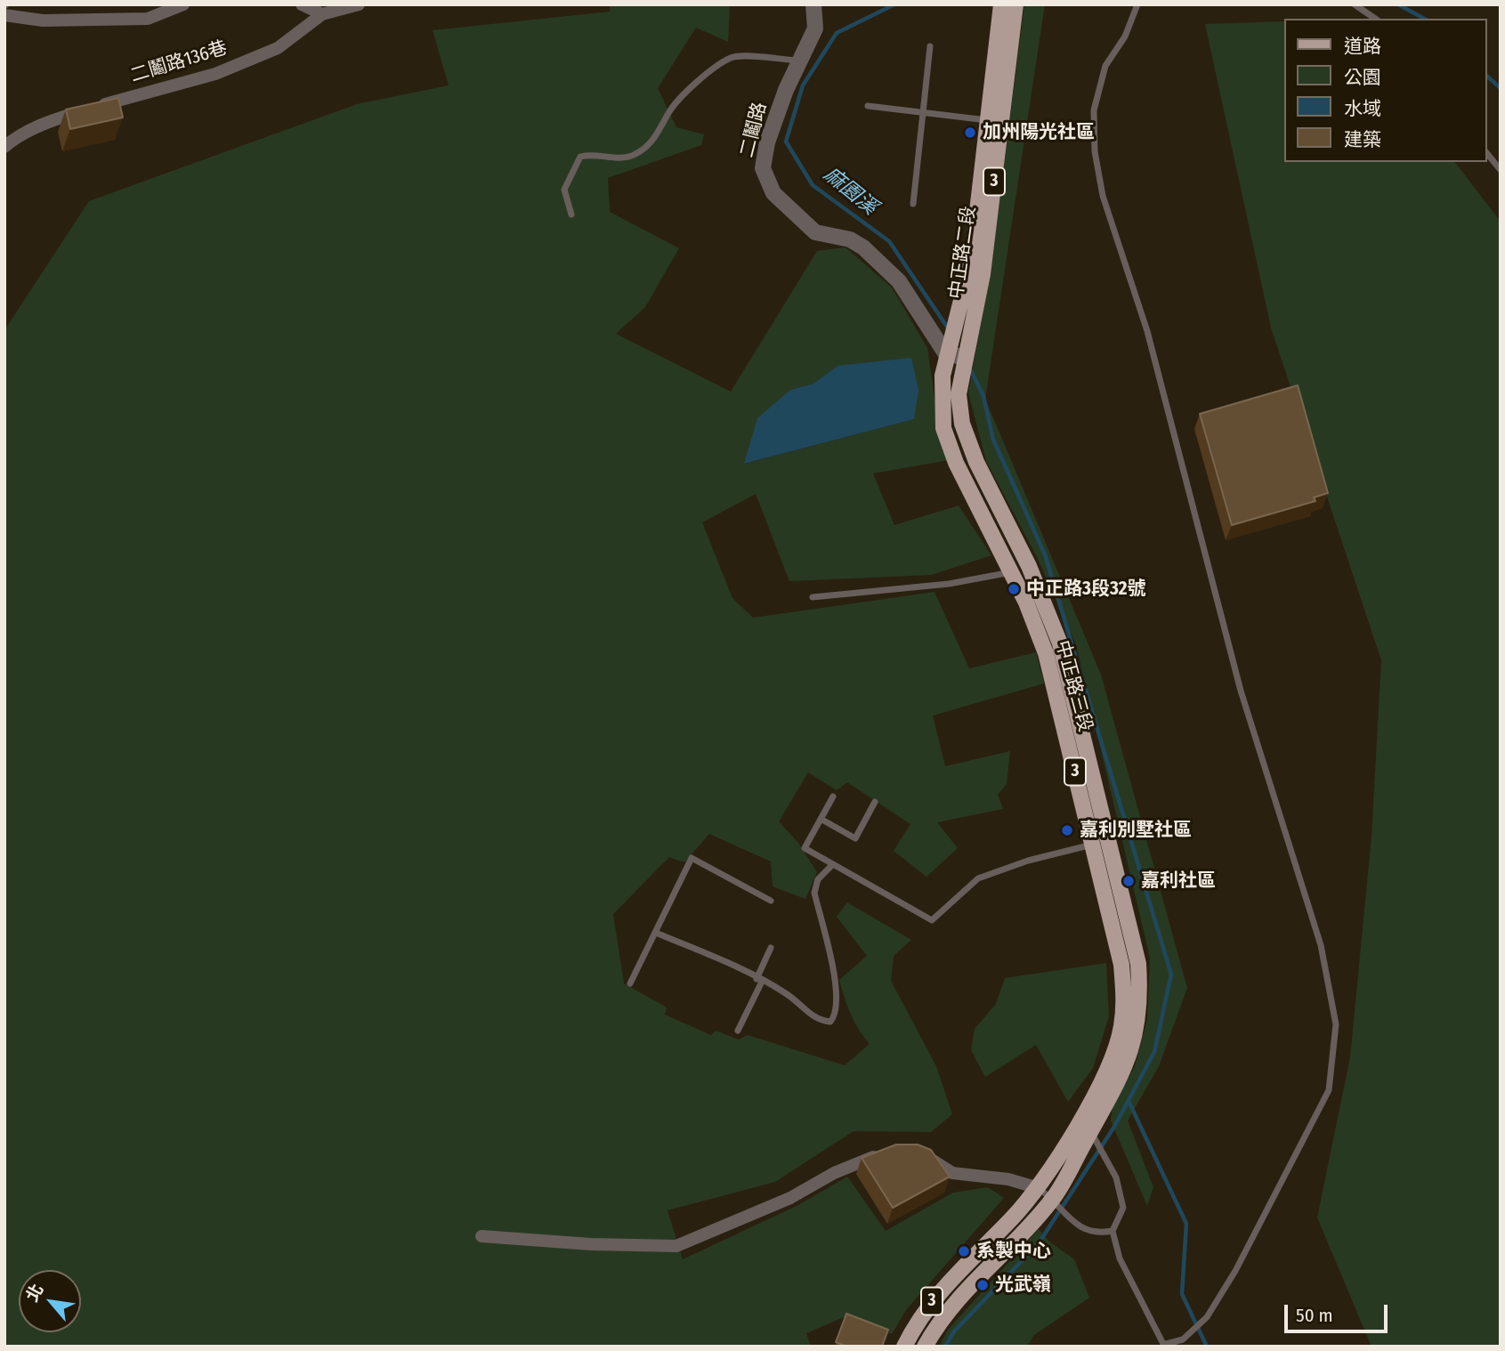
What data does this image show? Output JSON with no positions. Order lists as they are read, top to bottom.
{
  "streets": {
    "main road": ["3", "中正路二段", "中正路三段"],
    "street": ["二鬮路136巷", "二鬮路"]
  },
  "crossings": [
    ["二鬮路", "中正路二段"],
    ["二鬮路", "中正路三段"],
    ["中正路二段", "中正路三段"]
  ],
  "water": ["麻園溪"],
  "places": [
    "加州陽光社區",
    "中正路3段32號",
    "嘉利別墅社區",
    "嘉利社區",
    "系製中心",
    "光武嶺"
  ],
  "legend": [
    "道路",
    "公園",
    "水域",
    "建築"
  ],
  "scale_bar": "50 m",
  "north": "top left"
}
